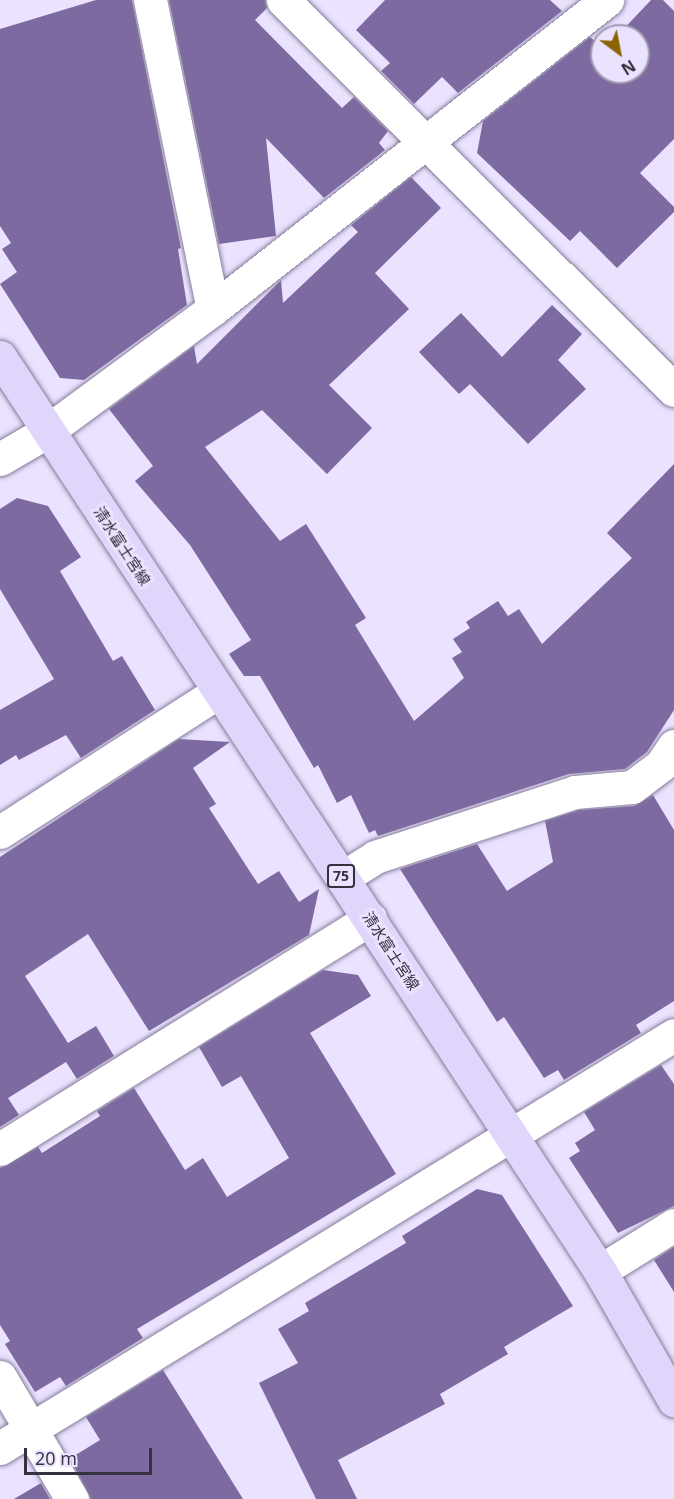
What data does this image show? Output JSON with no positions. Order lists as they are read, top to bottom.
{
  "streets": {
    "main road": ["清水富士宮線", "75"]
  },
  "scale_bar": "20 m",
  "north": "bottom right"
}
